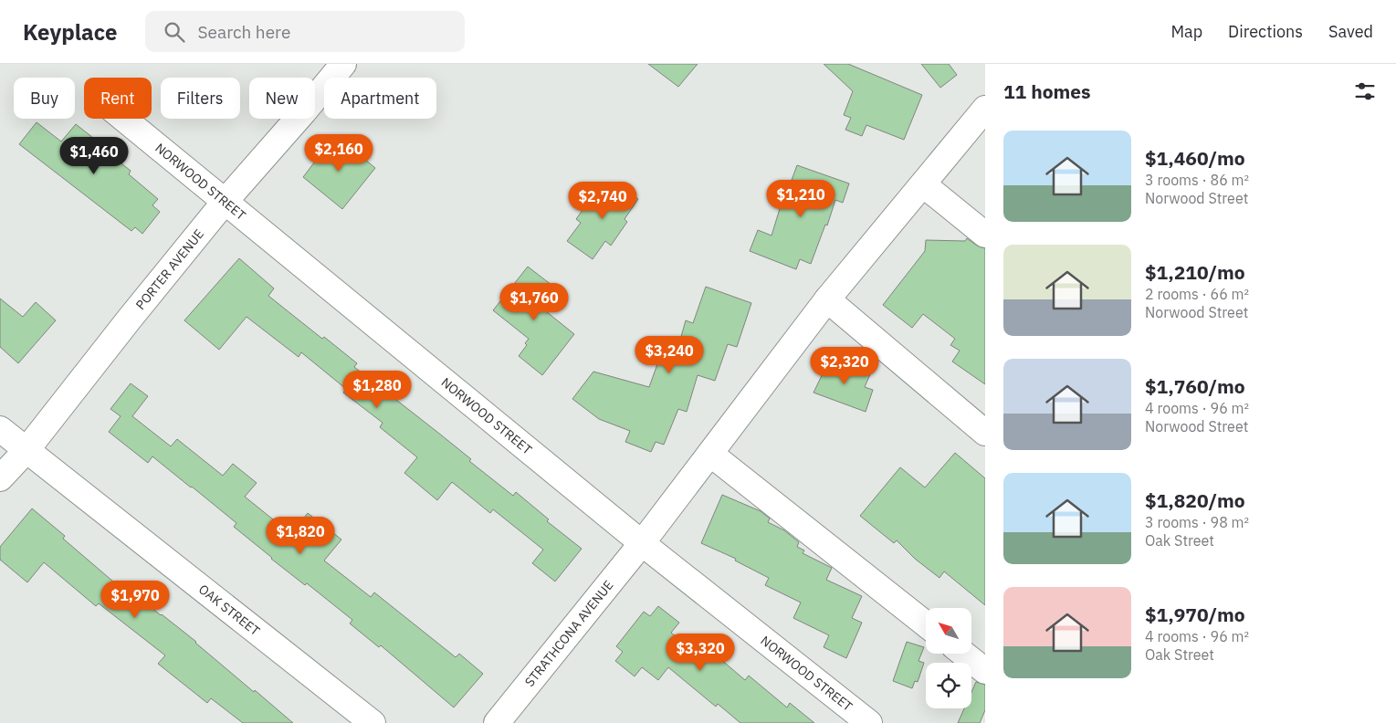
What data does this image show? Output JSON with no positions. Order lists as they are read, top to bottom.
{
  "streets": {
    "street": [
      "NORWOOD STREET",
      "PORTER AVENUE",
      "OAK STREET",
      "STRATHCONA AVENUE"
    ]
  },
  "crossings": [
    ["NORWOOD STREET", "PORTER AVENUE"],
    ["NORWOOD STREET", "STRATHCONA AVENUE"],
    ["PORTER AVENUE", "OAK STREET"]
  ],
  "north": "top left",
  "page": {
    "header": "Keyplace",
    "search": "Search here",
    "nav": ["Map", "Directions", "Saved"],
    "heading": "11 homes",
    "chip": [
      "Buy",
      "Rent",
      "Filters",
      "New",
      "Apartment"
    ],
    "list": [
      {
        "name": "$1,460/mo",
        "note": "3 rooms · 86 m² · Norwood Street"
      },
      {
        "name": "$1,210/mo",
        "note": "2 rooms · 66 m² · Norwood Street"
      },
      {
        "name": "$1,760/mo",
        "note": "4 rooms · 96 m² · Norwood Street"
      },
      {
        "name": "$1,820/mo",
        "note": "3 rooms · 98 m² · Oak Street"
      },
      {
        "name": "$1,970/mo",
        "note": "4 rooms · 96 m² · Oak Street"
      }
    ],
    "price": [
      "$2,160",
      "$1,460",
      "$1,210",
      "$2,740",
      "$1,760",
      "$3,240",
      "$2,320",
      "$1,280",
      "$1,820",
      "$1,970",
      "$3,320"
    ]
  }
}
